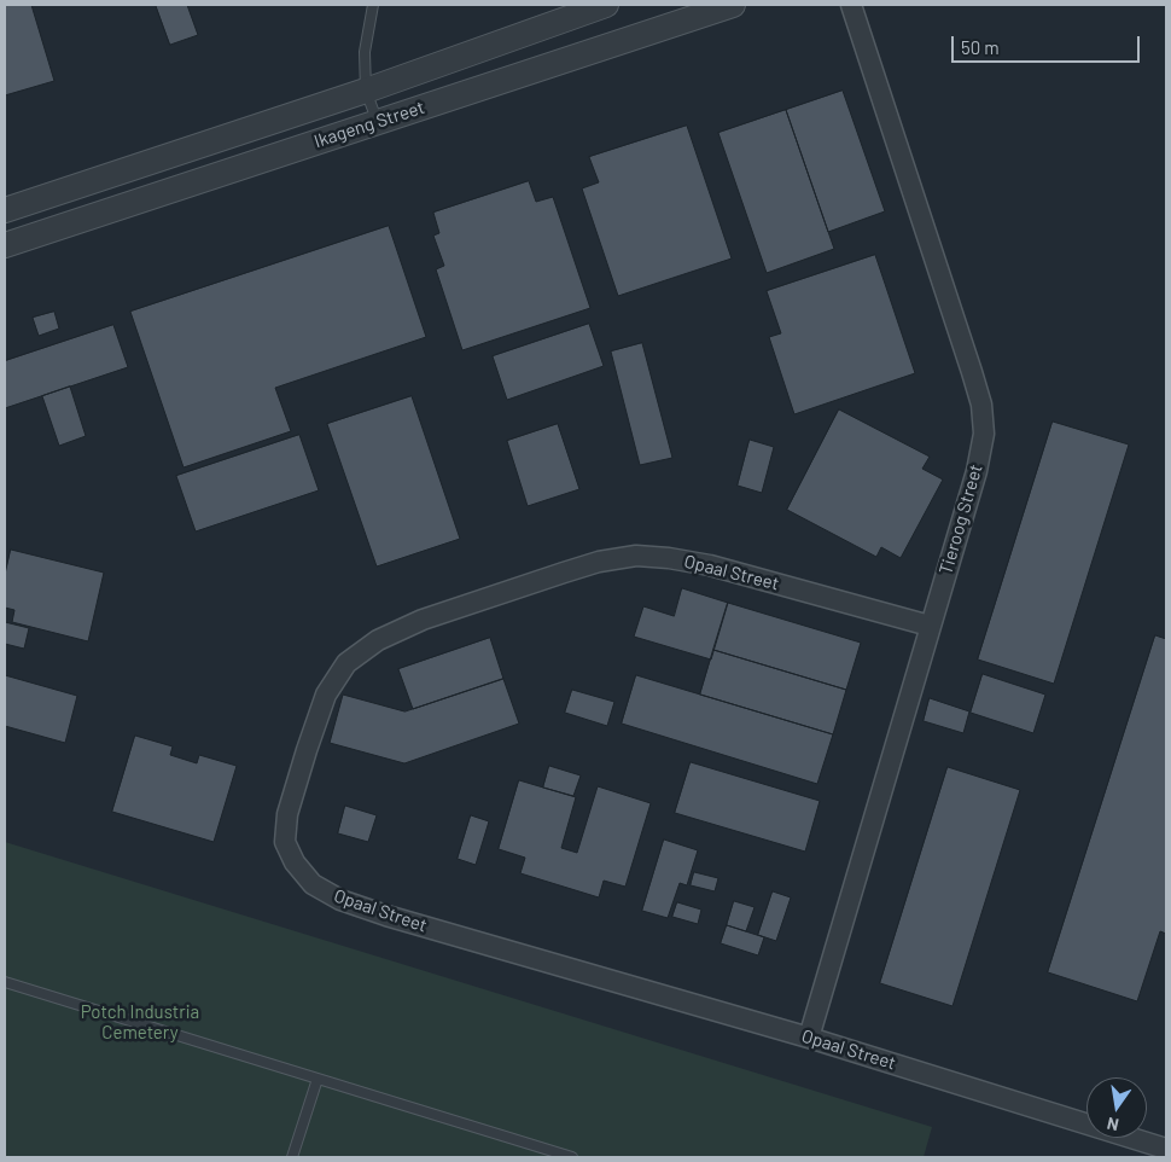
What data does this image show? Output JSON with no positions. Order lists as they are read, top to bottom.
{
  "streets": {
    "street": ["Ikageng Street", "Tieroog Street", "Opaal Street"]
  },
  "crossings": [
    ["Tieroog Street", "Opaal Street"]
  ],
  "parks": ["Potch Industria Cemetery"],
  "scale_bar": "50 m",
  "north": "bottom"
}
